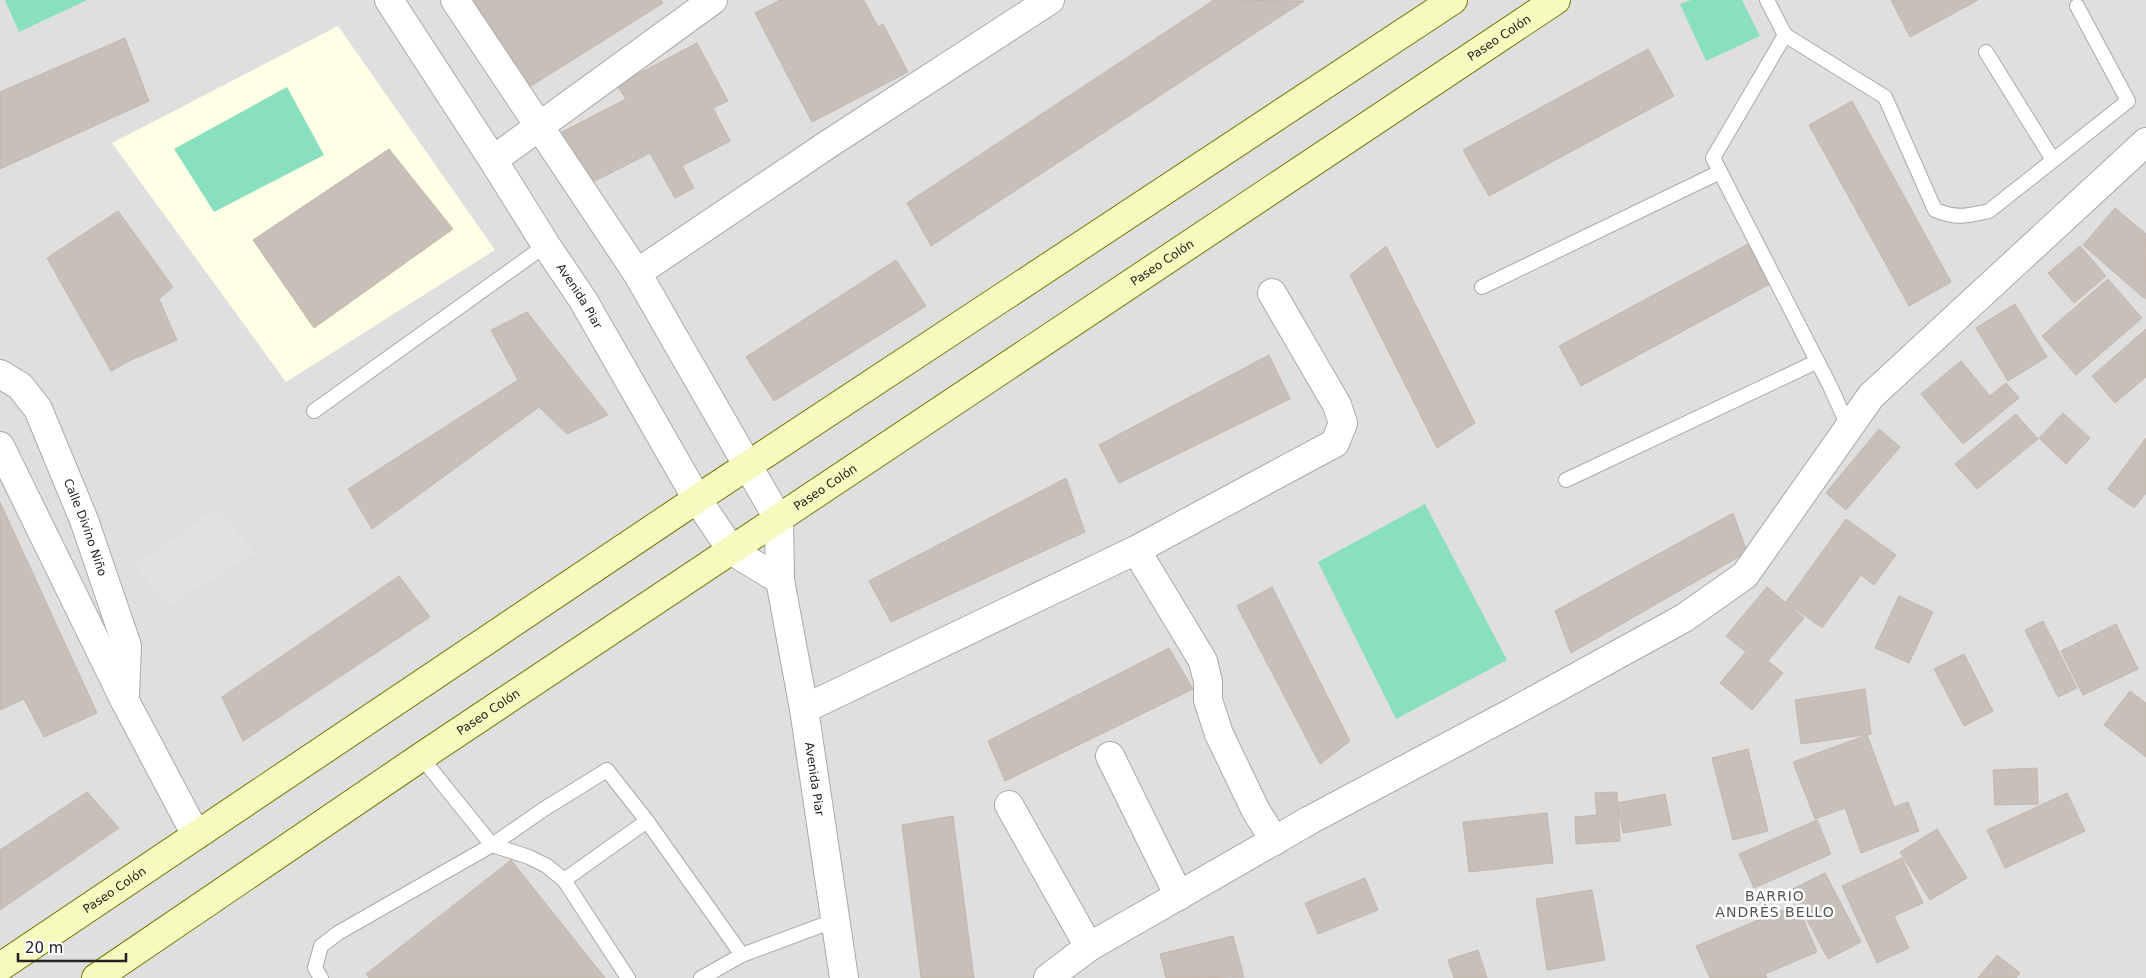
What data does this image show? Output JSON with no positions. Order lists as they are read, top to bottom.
{
  "streets": {
    "main road": ["Paseo Colón"],
    "street": ["Avenida Piar", "Calle Divino Niño"]
  },
  "crossings": [
    ["Paseo Colón", "Avenida Piar"],
    ["Paseo Colón", "Calle Divino Niño"]
  ],
  "districts": ["BARRIO ANDRÉS BELLO"],
  "scale_bar": "20 m"
}
